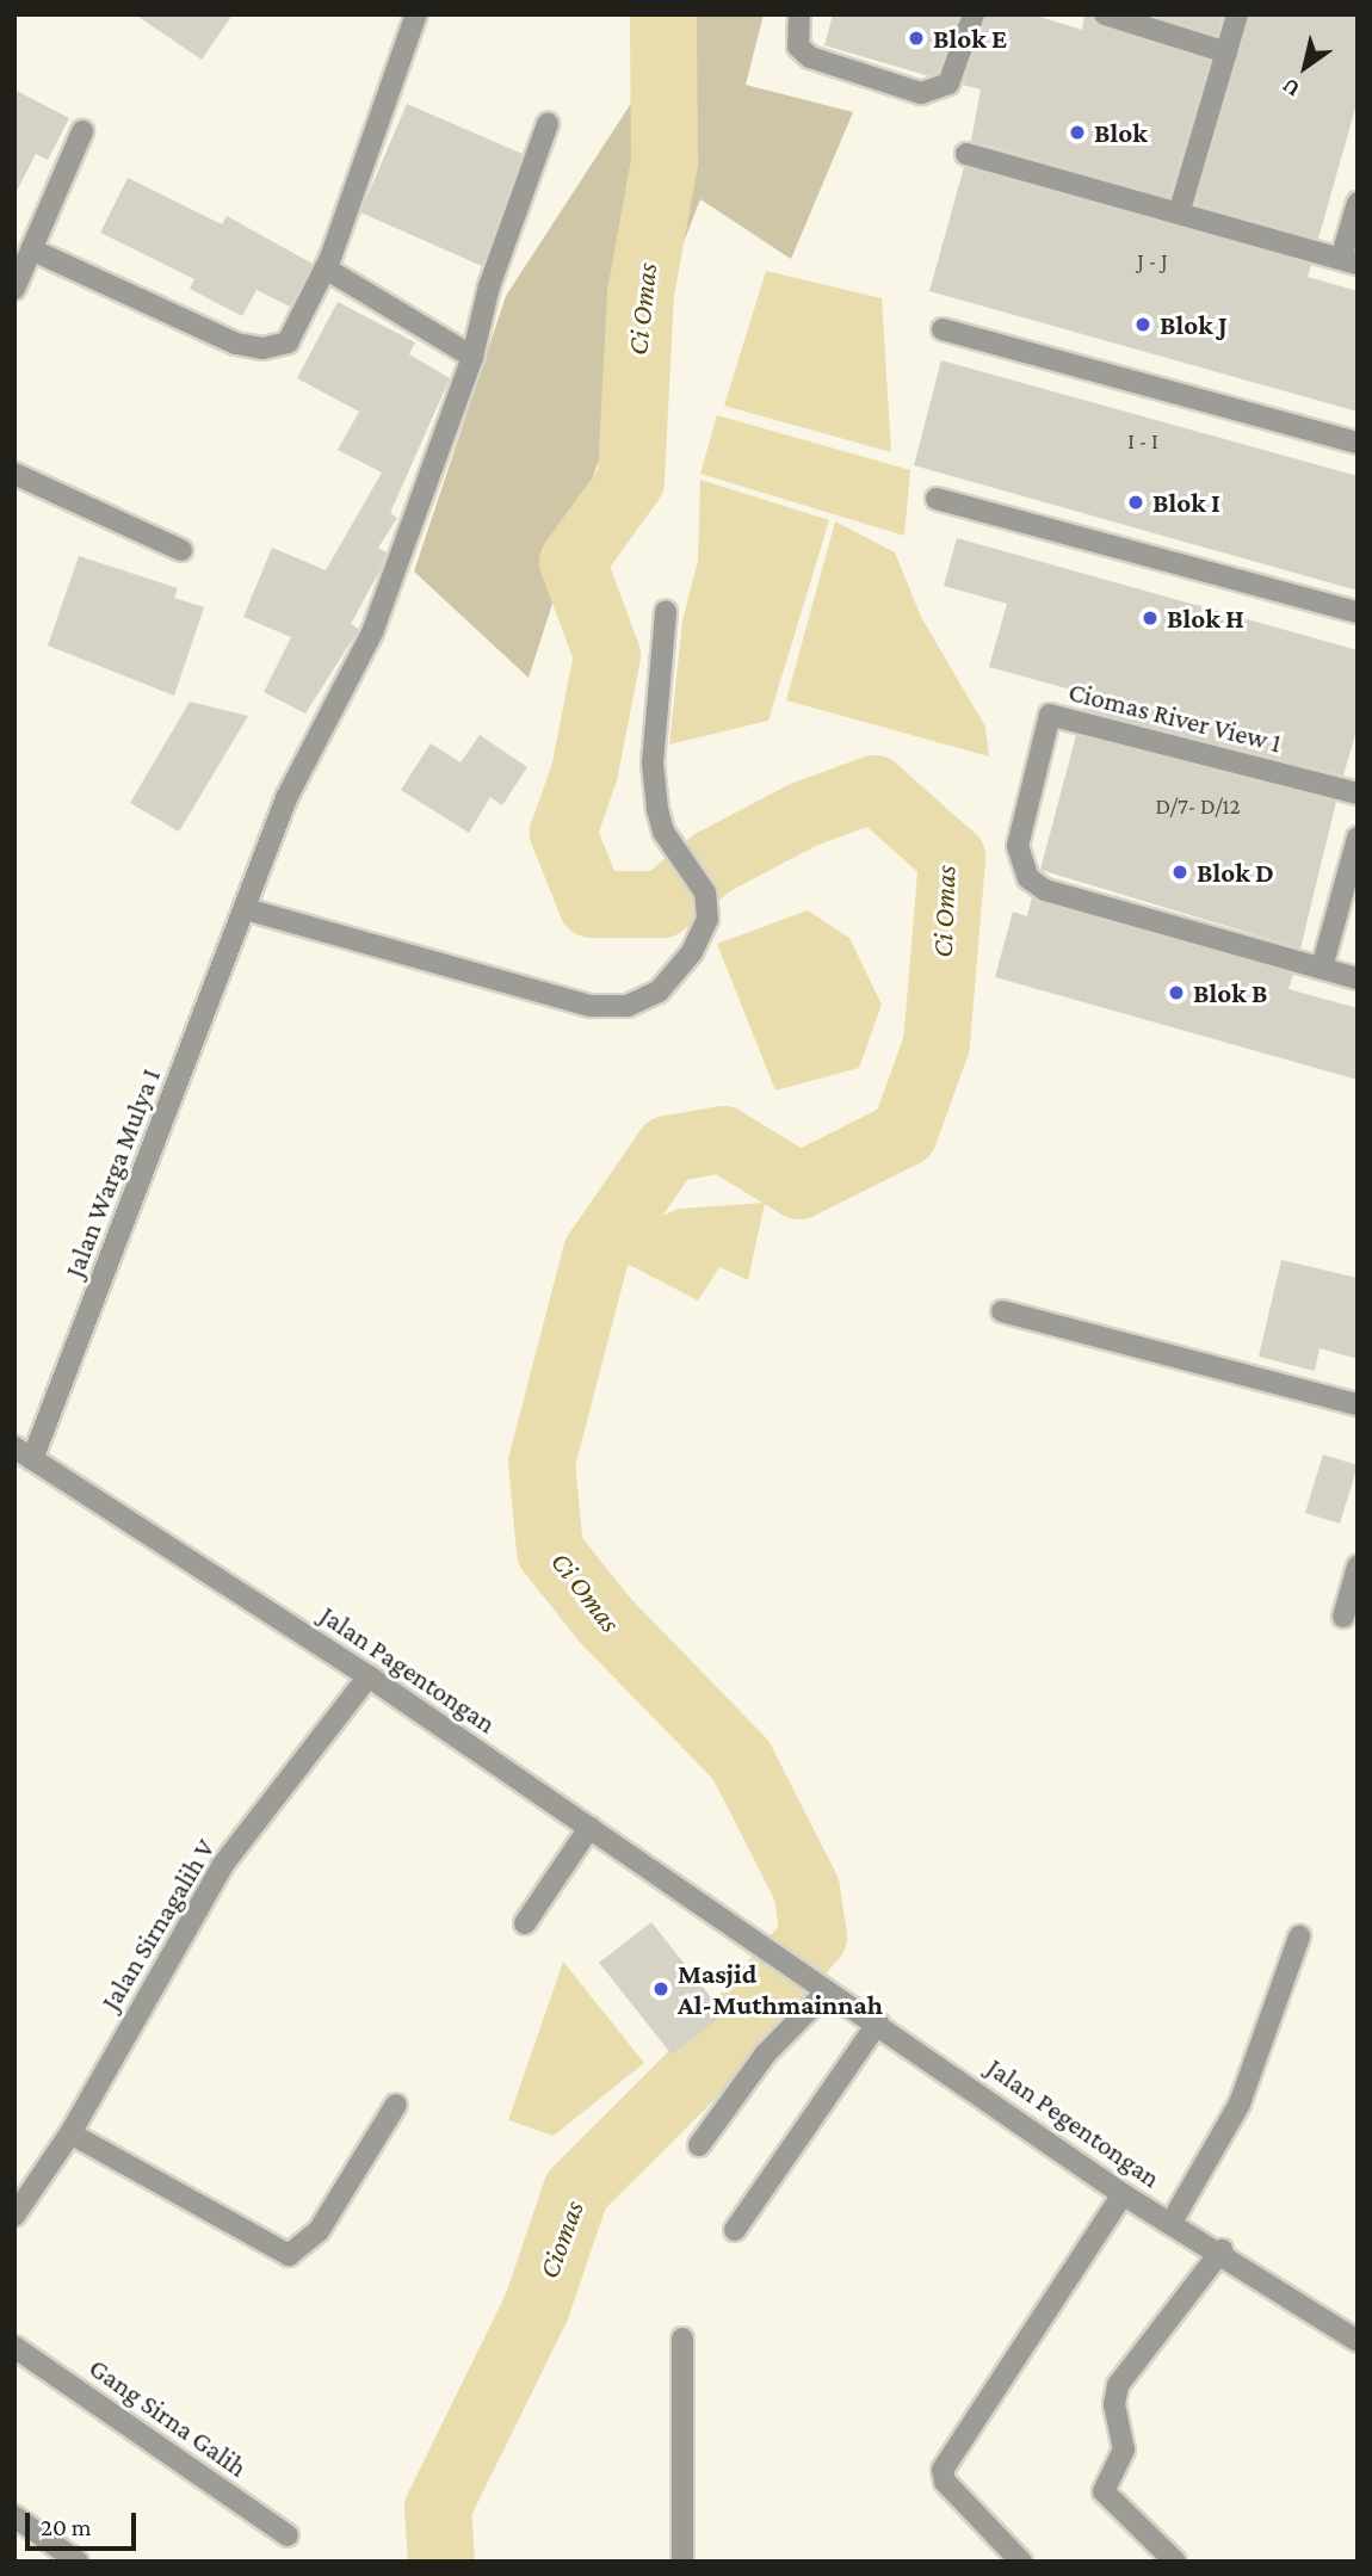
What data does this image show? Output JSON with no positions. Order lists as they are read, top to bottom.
{
  "streets": {
    "street": [
      "Ciomas River View 1",
      "Jalan Warga Mulya I",
      "Jalan Pagentongan",
      "Jalan Sirnagalih V",
      "Jalan Pegentongan",
      "Gang Sirna Galih"
    ]
  },
  "crossings": [
    ["Jalan Warga Mulya I", "Jalan Pagentongan"],
    ["Jalan Pagentongan", "Jalan Sirnagalih V"],
    ["Jalan Pagentongan", "Jalan Pegentongan"]
  ],
  "water": ["Ci Omas", "Ciomas"],
  "places": [
    "Blok E",
    "Blok",
    "Blok J",
    "Blok I",
    "Blok H",
    "Blok D",
    "Blok B",
    "Masjid Al-Muthmainnah"
  ],
  "house_numbers": ["J - J", "I - I", "D/7- D/12"],
  "scale_bar": "20 m",
  "north": "bottom left"
}
